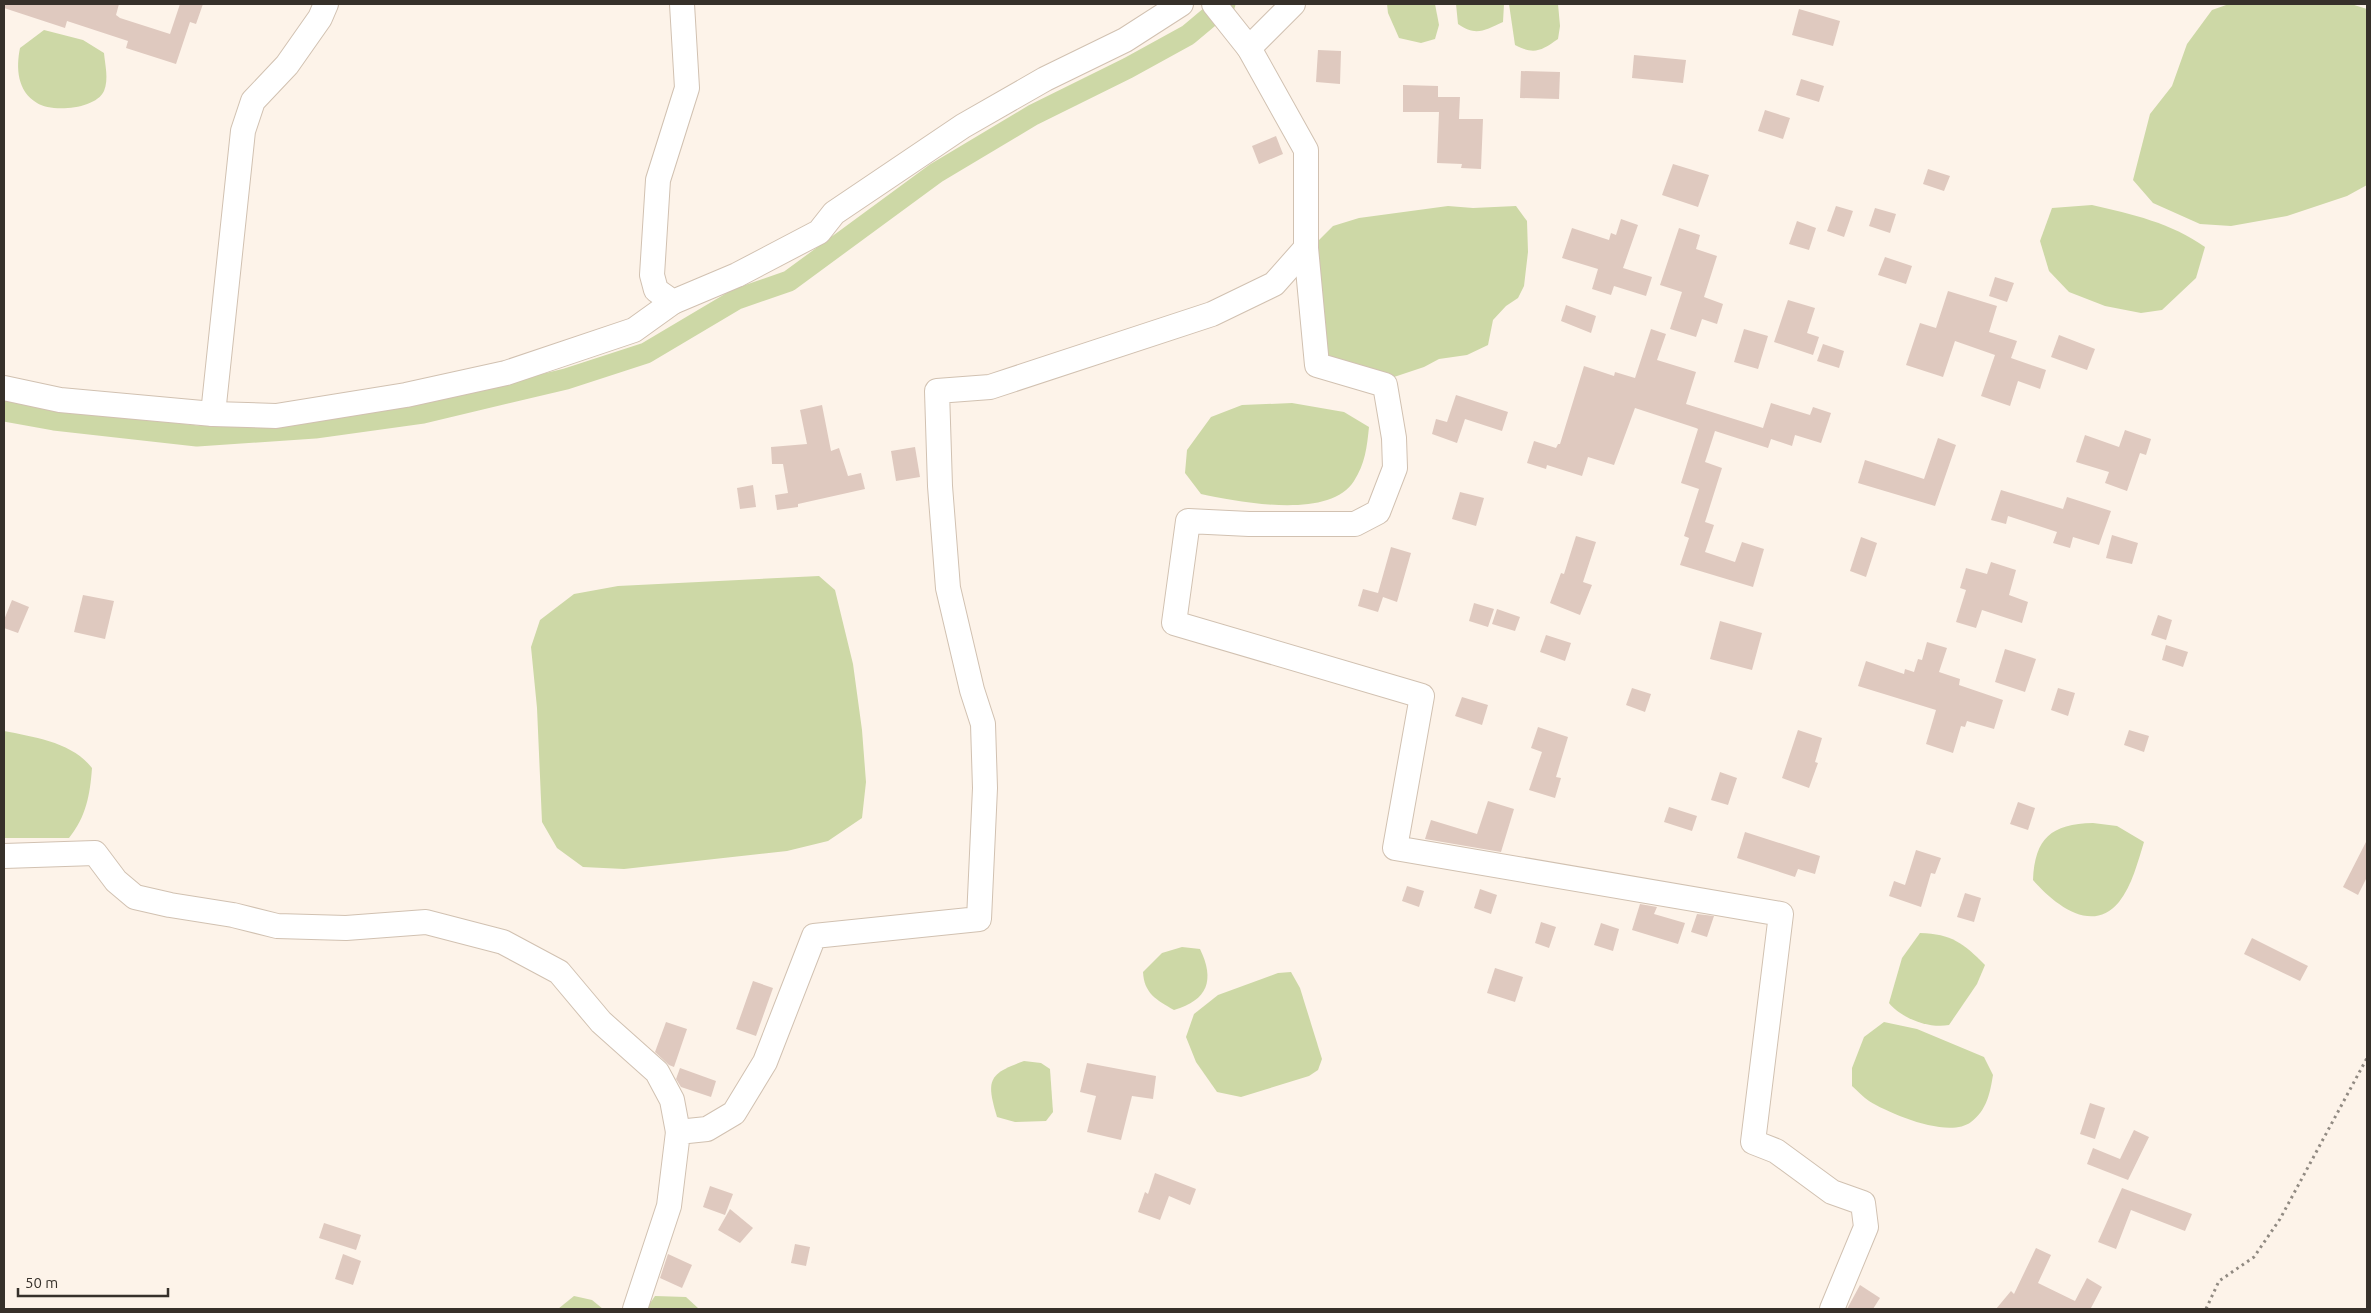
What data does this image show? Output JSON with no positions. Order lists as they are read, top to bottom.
{
  "scale_bar": "50 m"
}
